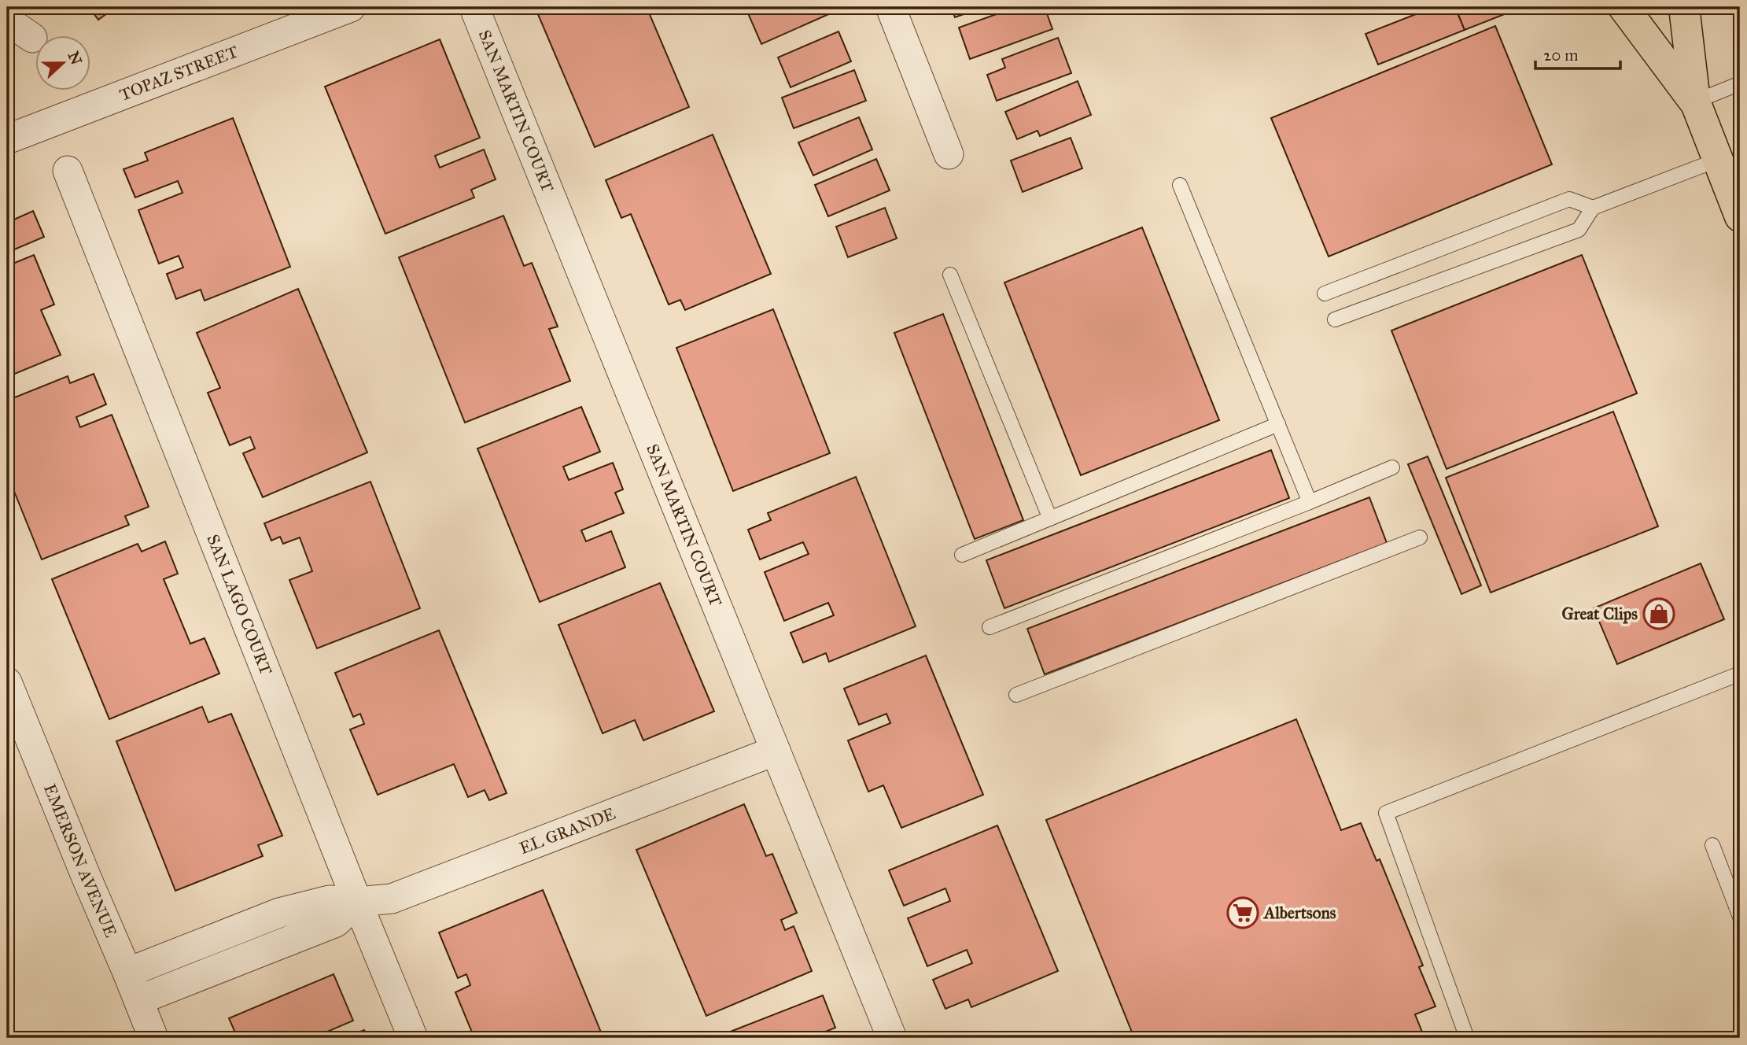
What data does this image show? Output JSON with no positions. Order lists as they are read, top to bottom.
{
  "streets": {
    "street": [
      "TOPAZ STREET",
      "SAN MARTIN COURT",
      "SAN LAGO COURT",
      "EL GRANDE",
      "EMERSON AVENUE"
    ]
  },
  "crossings": [
    ["SAN MARTIN COURT", "EL GRANDE"],
    ["SAN LAGO COURT", "EL GRANDE"],
    ["EL GRANDE", "EMERSON AVENUE"]
  ],
  "places": {
    "shop": ["Great Clips"],
    "supermarket": ["Albertsons"]
  },
  "scale_bar": "20 m",
  "north": "right"
}
